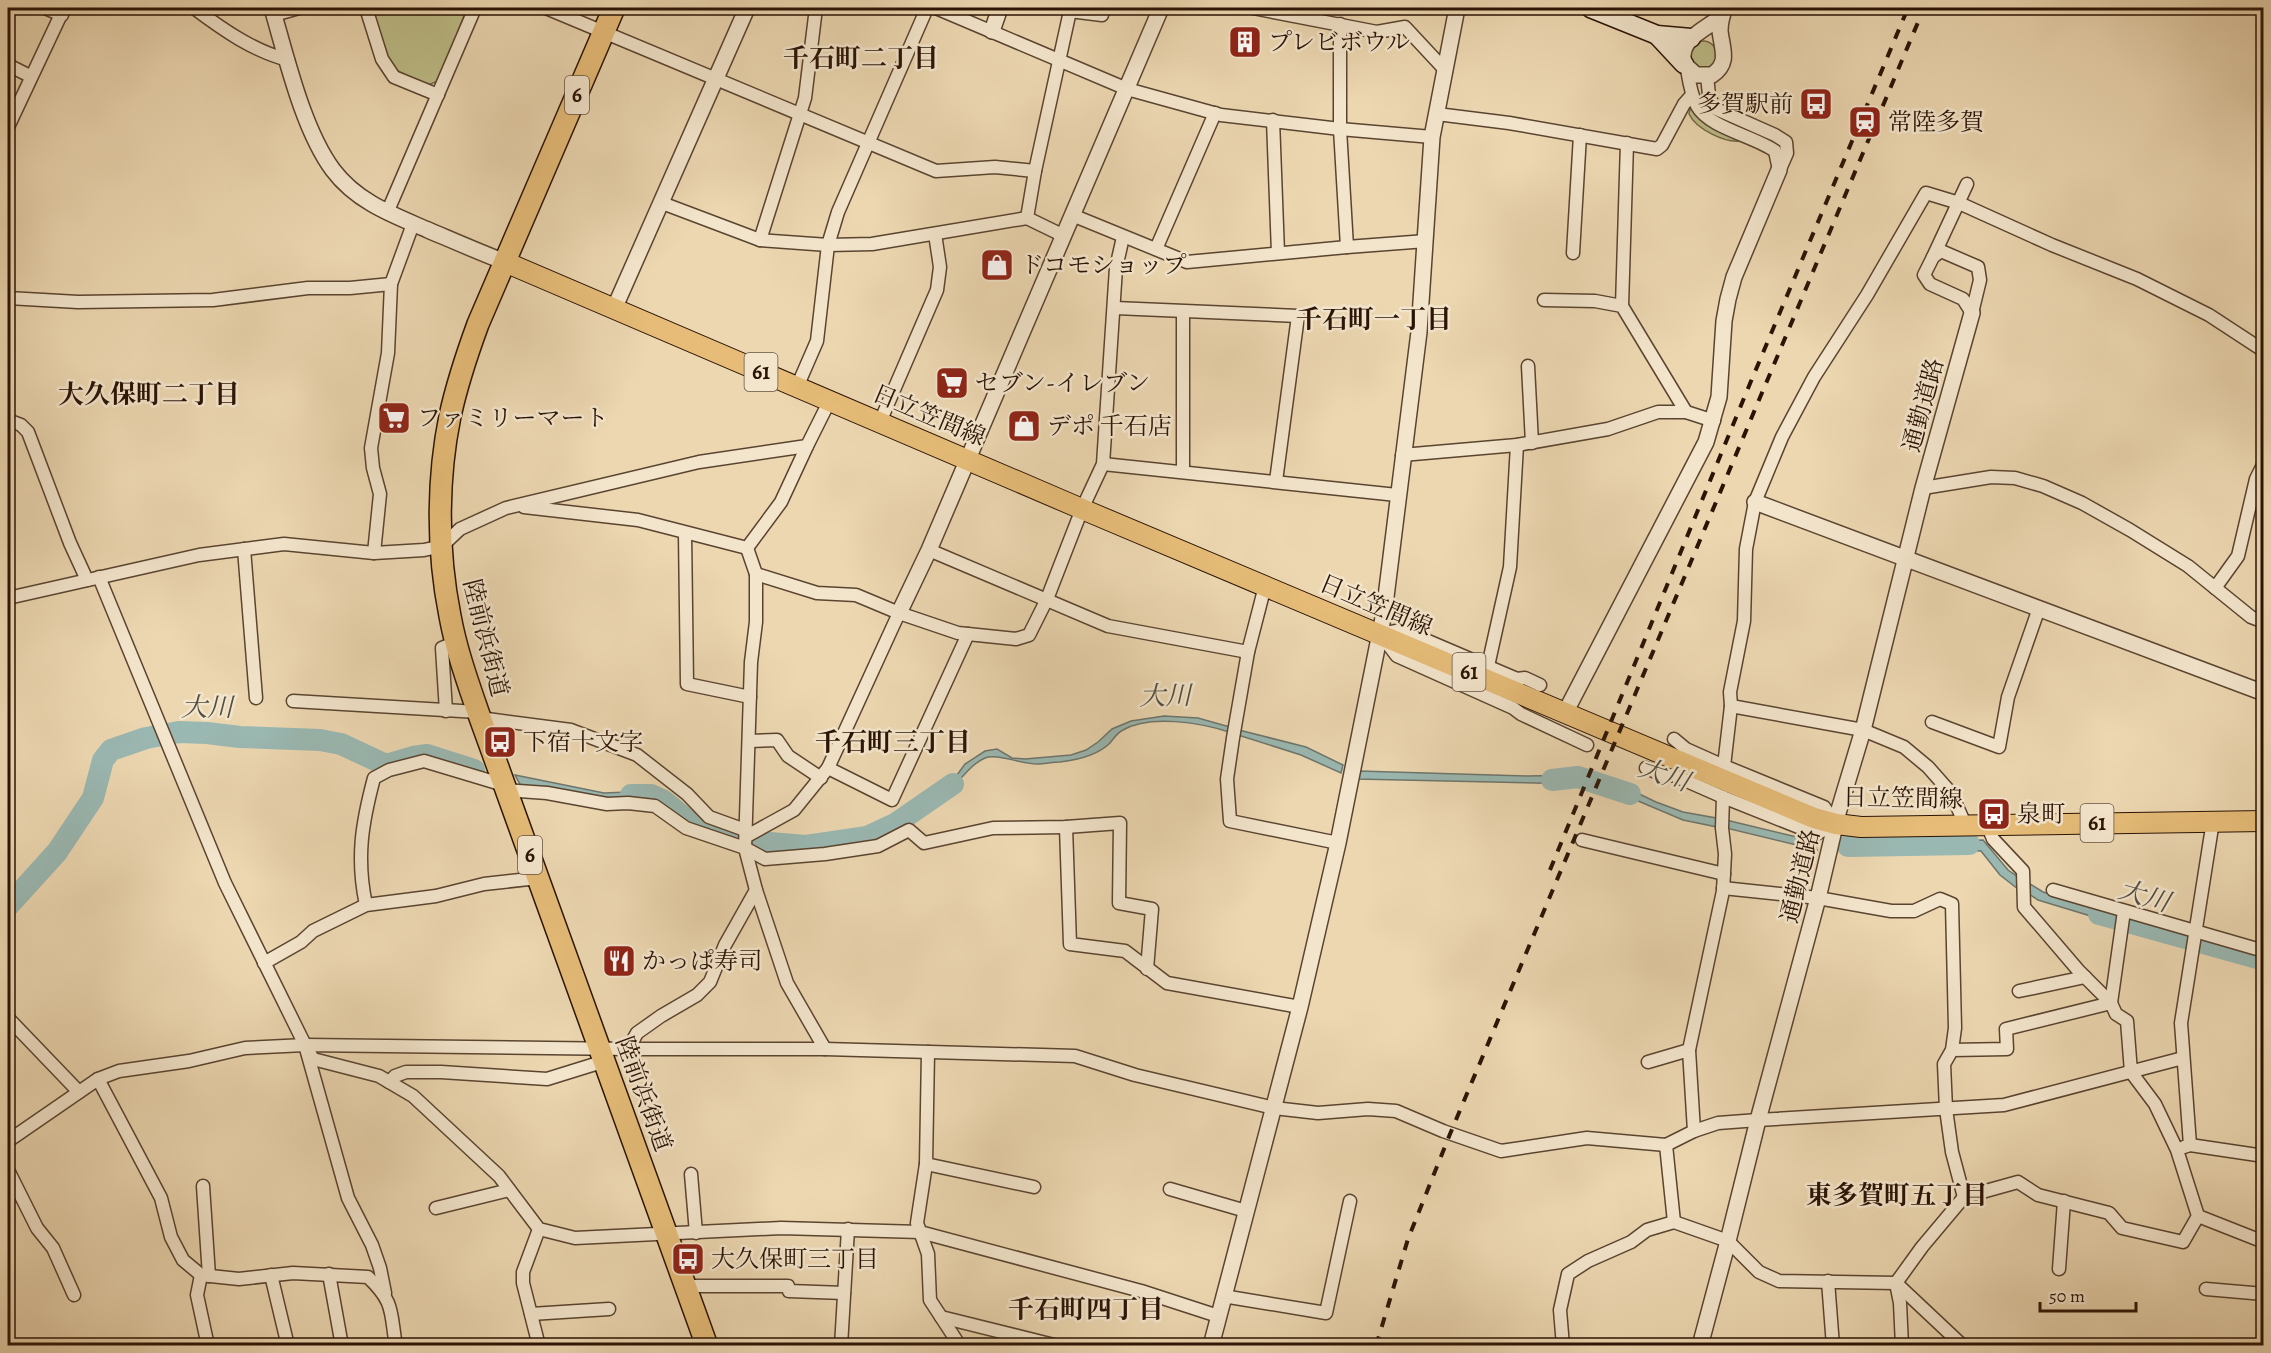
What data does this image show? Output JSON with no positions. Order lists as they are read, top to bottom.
{
  "streets": {
    "highway": ["6", "陸前浜街道"],
    "main road": ["61", "日立笠間線"],
    "street": ["通勤道路"]
  },
  "crossings": [
    ["通勤道路", "日立笠間線"],
    ["日立笠間線", "陸前浜街道"]
  ],
  "districts": [
    "千石町二丁目",
    "千石町一丁目",
    "大久保町二丁目",
    "千石町三丁目",
    "東多賀町五丁目",
    "千石町四丁目"
  ],
  "water": ["大川"],
  "places": {
    "building": ["プレビボウル"],
    "bus stop": [
      "多賀駅前",
      "下宿十文字",
      "泉町",
      "大久保町三丁目"
    ],
    "station": ["常陸多賀"],
    "shop": ["ドコモショップ", "デポ 千石店"],
    "supermarket": ["セブン-イレブン", "ファミリーマート"],
    "restaurant": ["かっぱ寿司"]
  },
  "scale_bar": "50 m"
}
